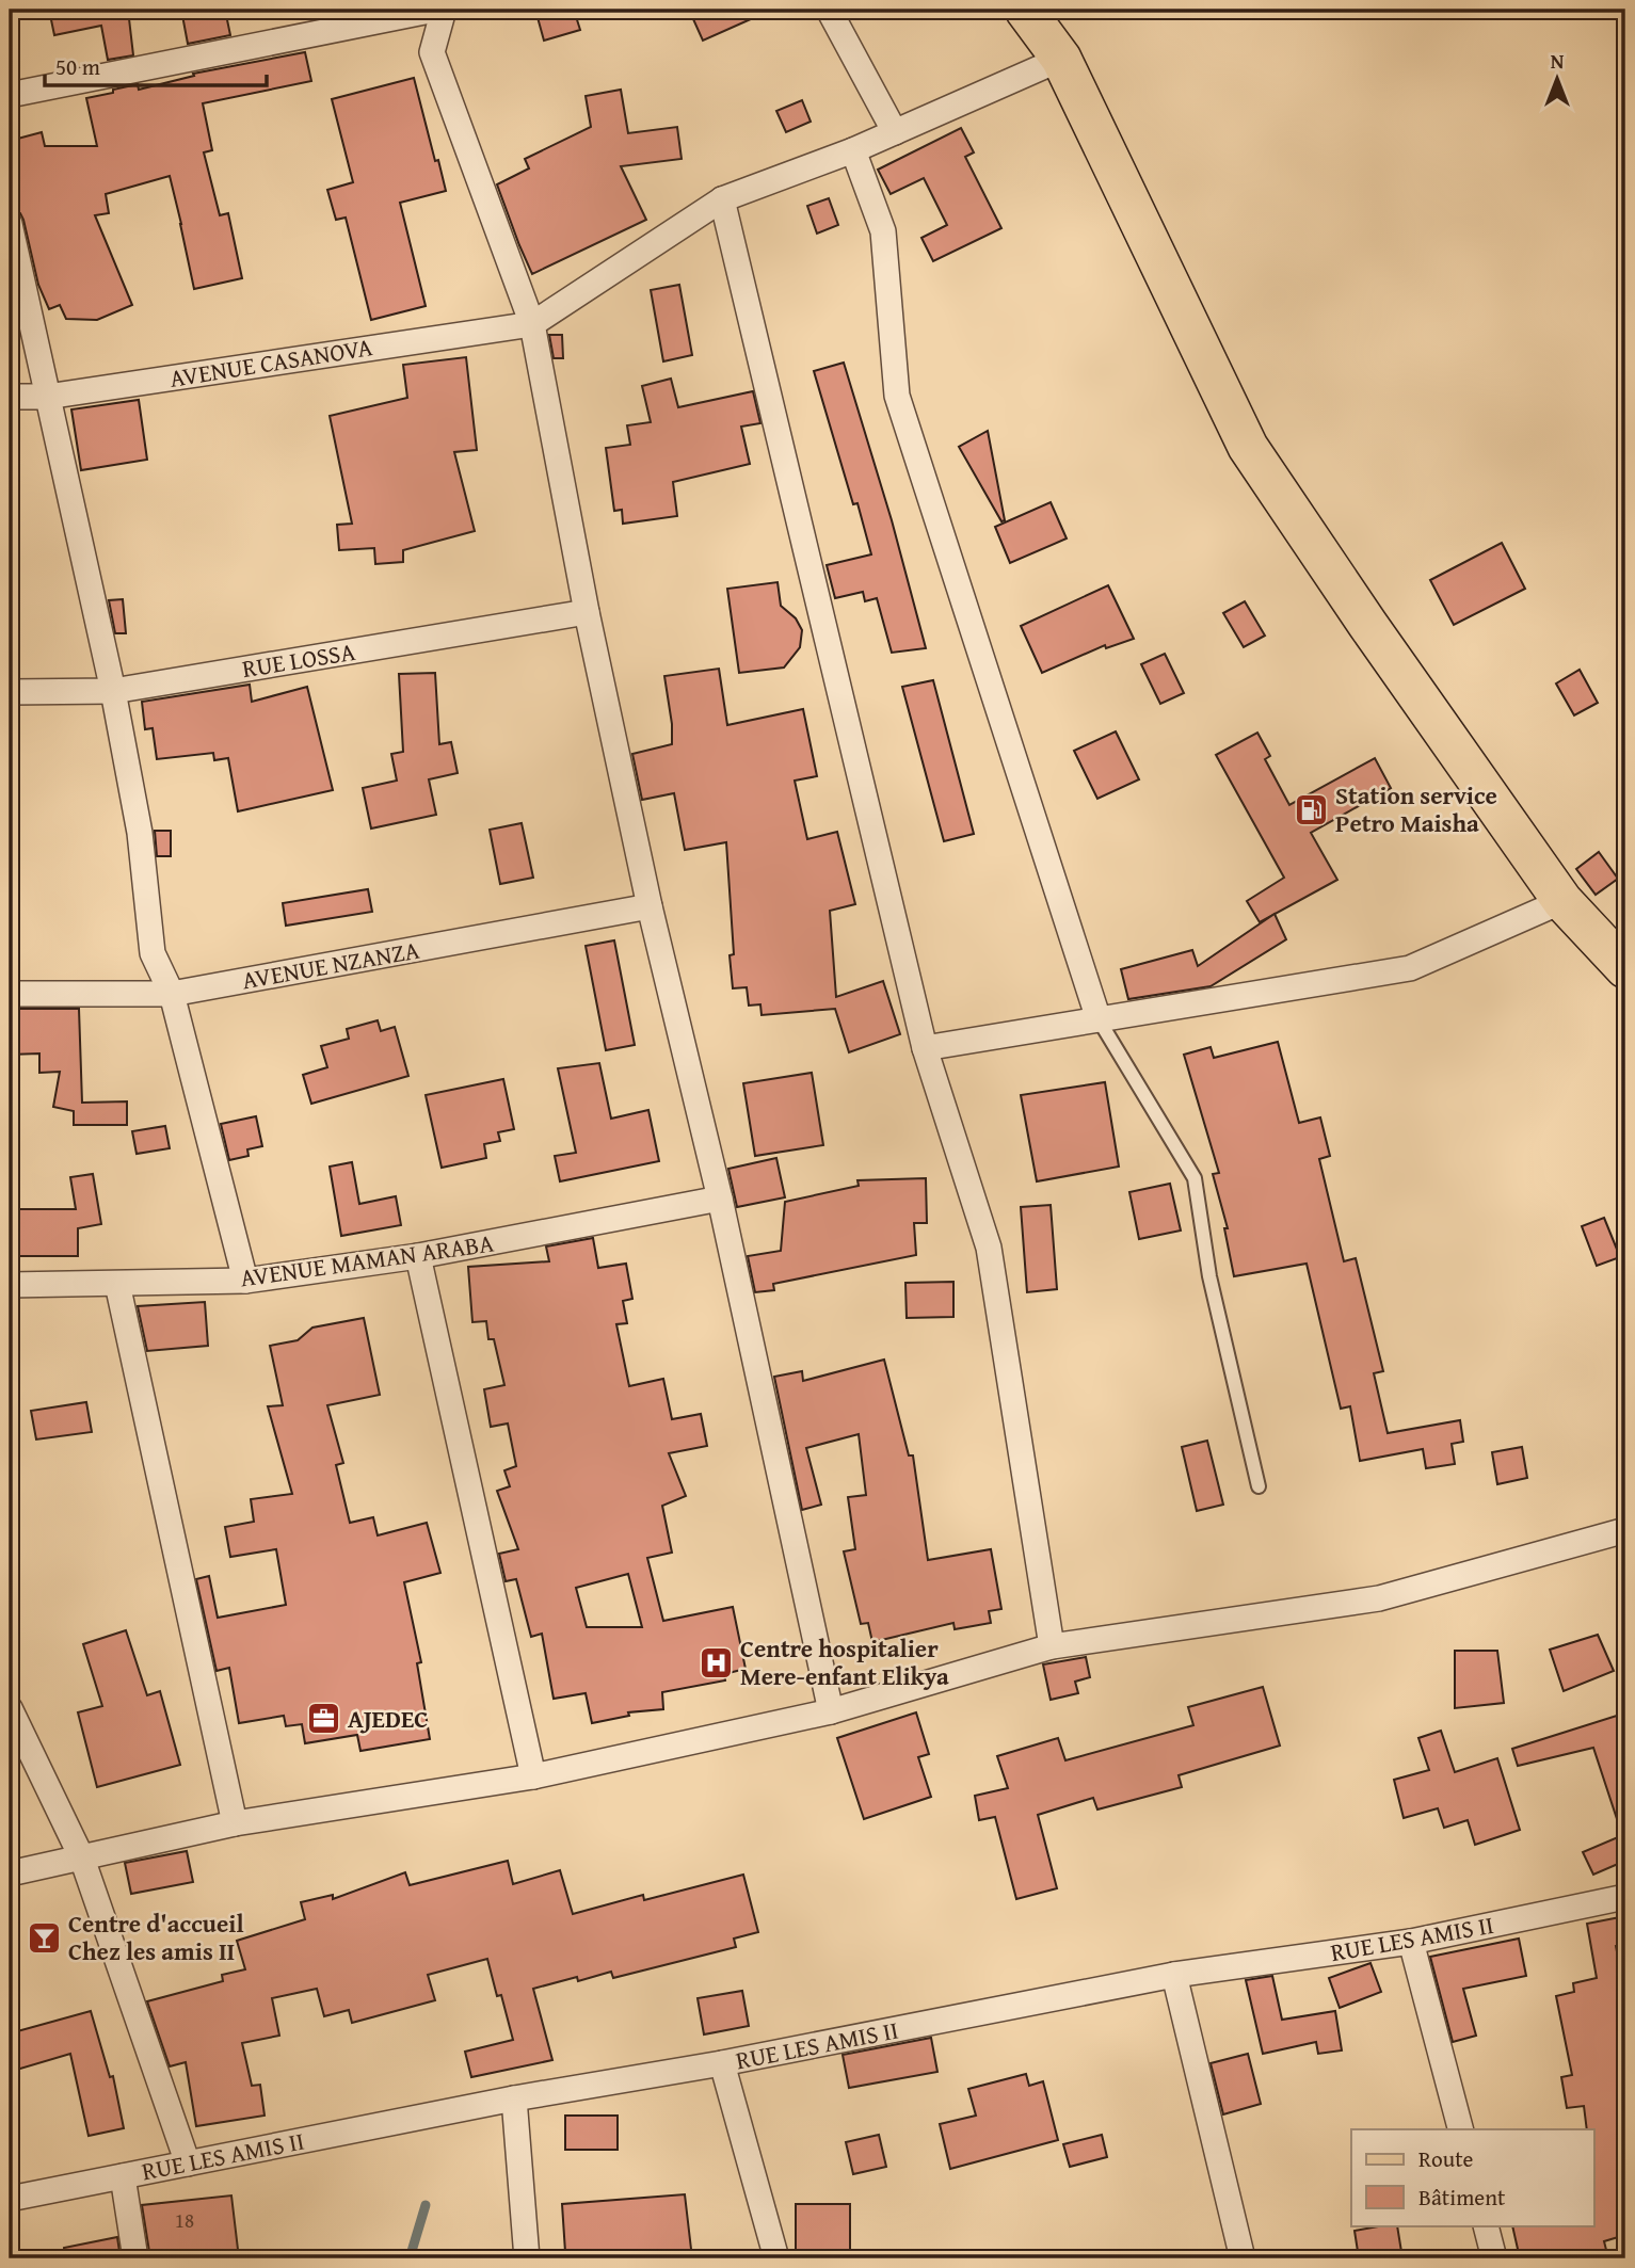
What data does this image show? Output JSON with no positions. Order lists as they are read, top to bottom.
{
  "streets": {
    "street": [
      "AVENUE CASANOVA",
      "RUE LOSSA",
      "AVENUE NZANZA",
      "AVENUE MAMAN ARABA",
      "RUE LES AMIS II"
    ]
  },
  "places": {
    "fuel station": ["Station service Petro Maisha"],
    "hospital": ["Centre hospitalier Mere-enfant Elikya"],
    "office": ["AJEDEC"],
    "bar": ["Centre d'accueil Chez les amis II"]
  },
  "house_numbers": ["18"],
  "legend": ["Route", "Bâtiment"],
  "scale_bar": "50 m",
  "north": "top"
}
